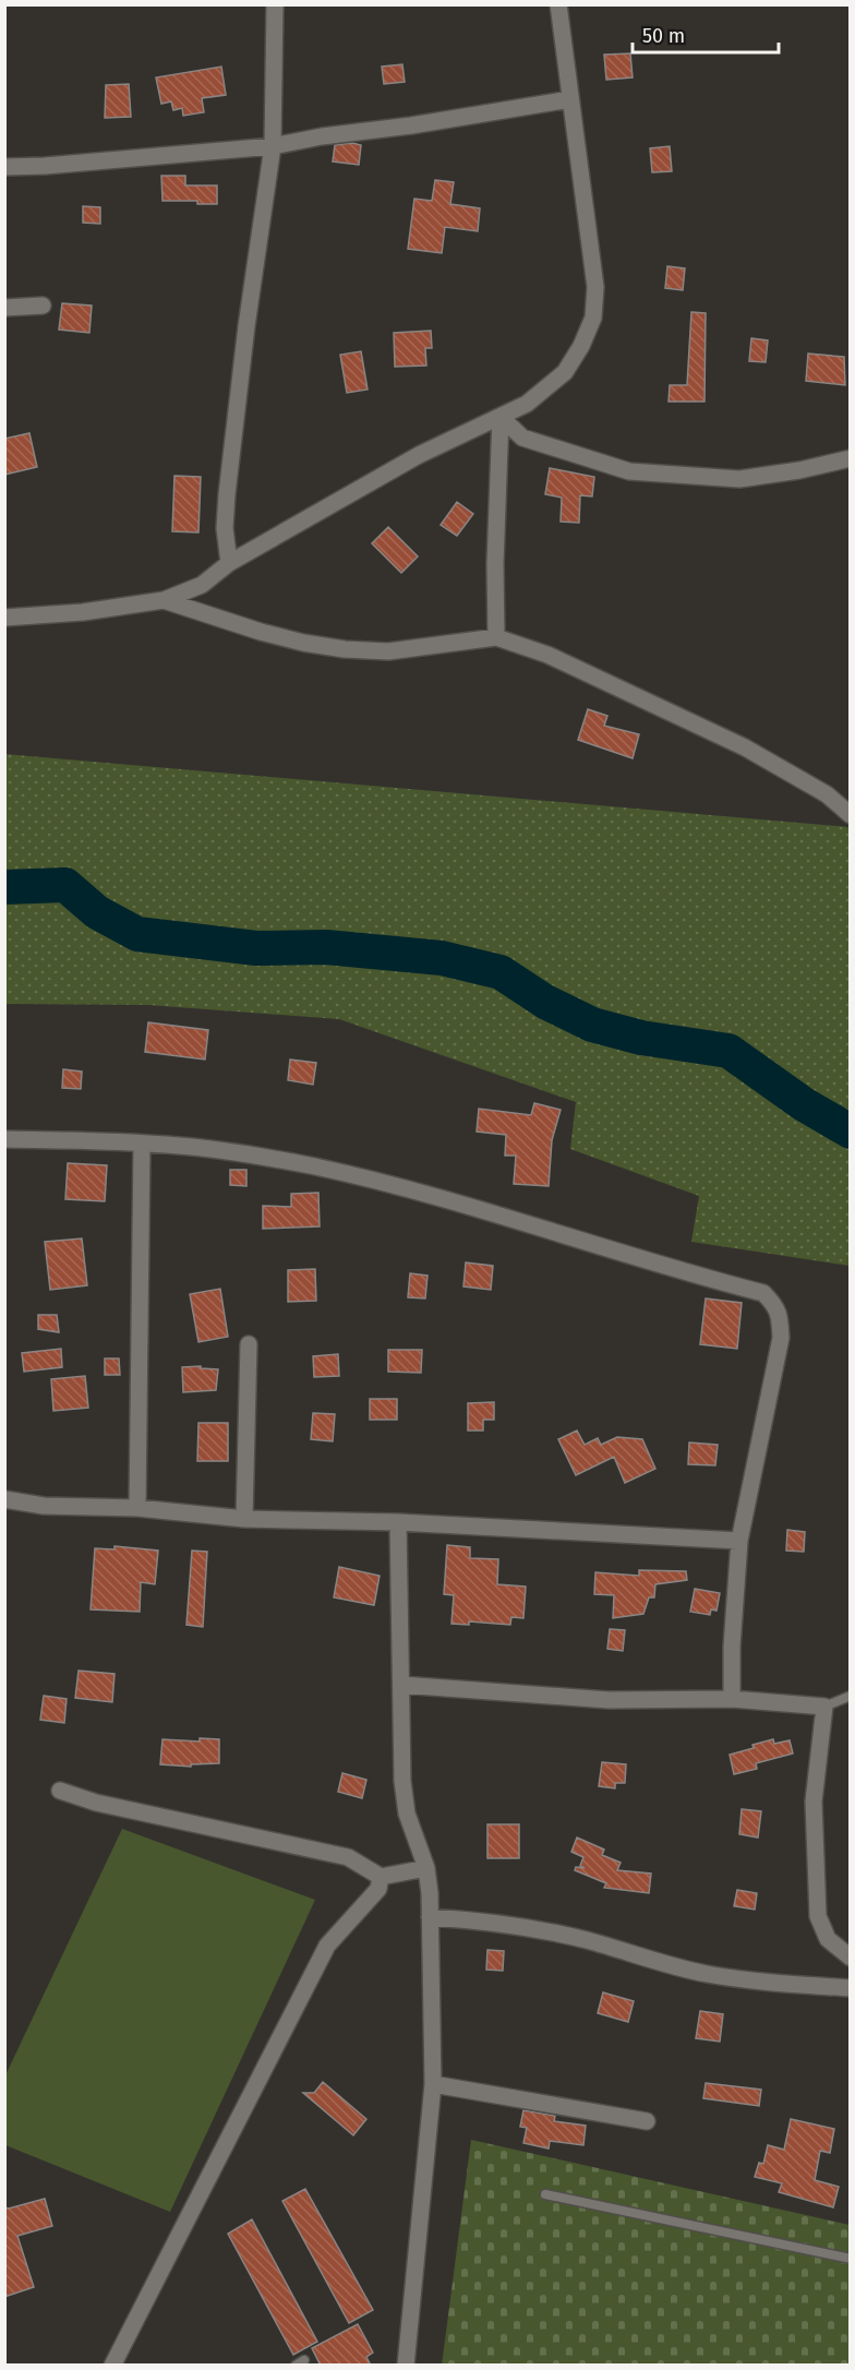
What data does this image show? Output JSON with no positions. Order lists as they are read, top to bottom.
{
  "scale_bar": "50 m"
}
